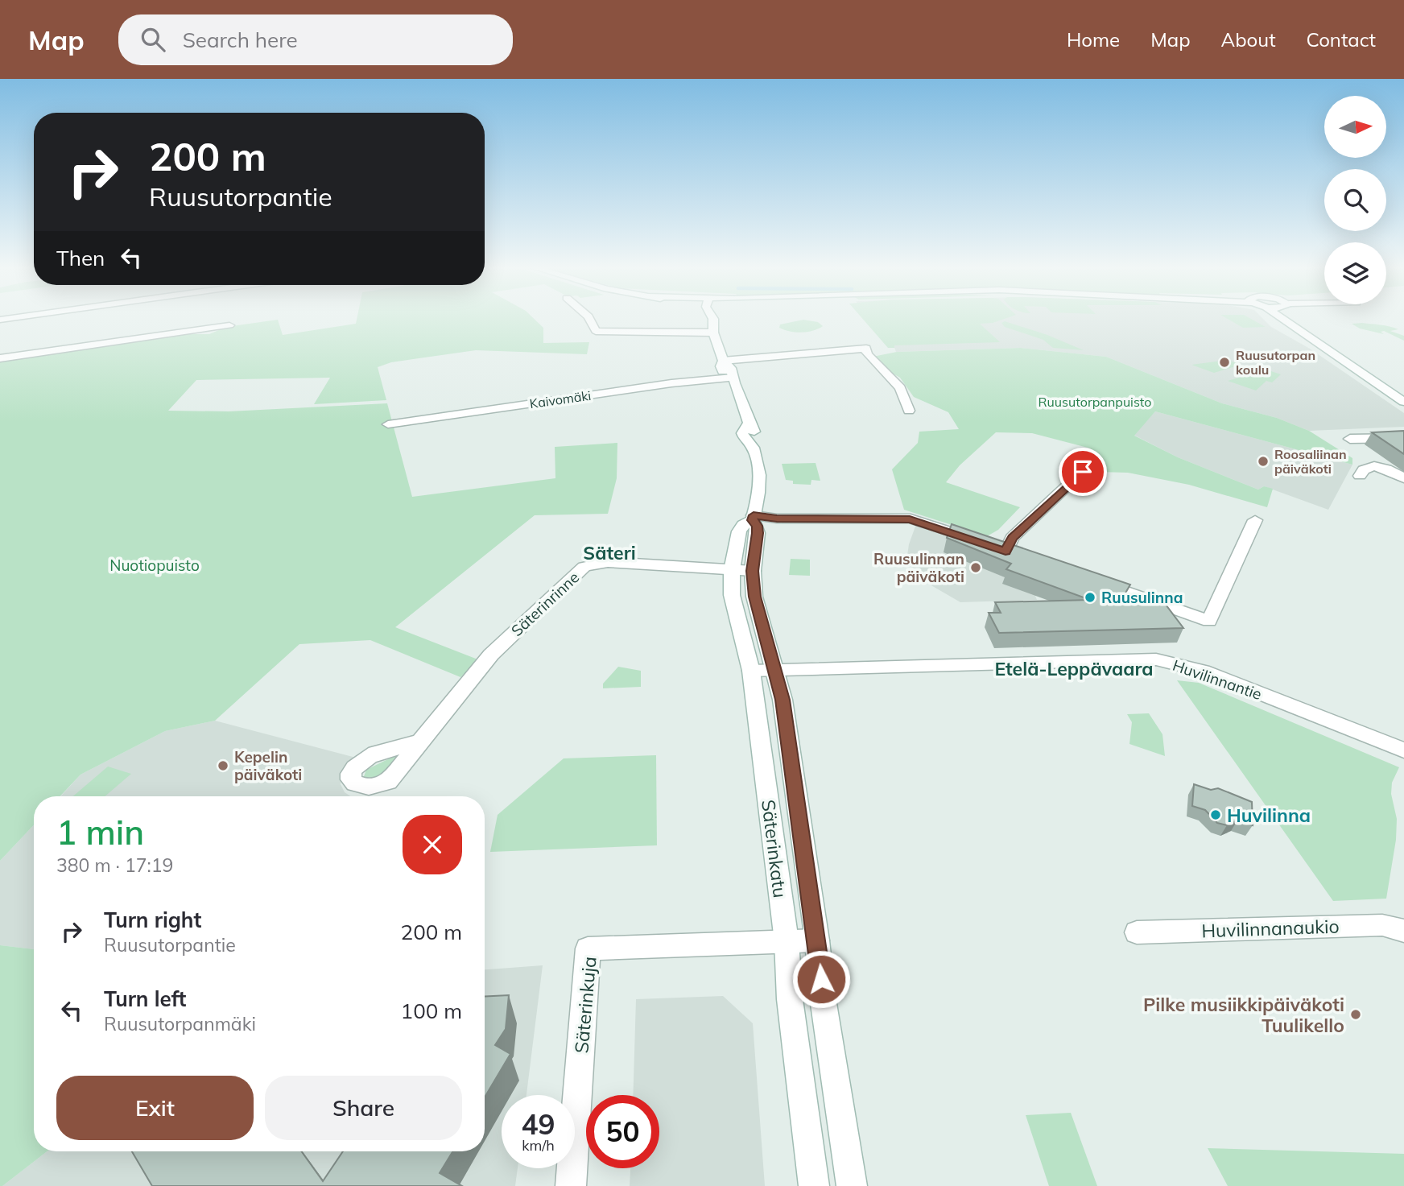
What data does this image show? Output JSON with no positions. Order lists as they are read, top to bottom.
{
  "streets": {
    "street": [
      "Kaivomäki",
      "Säterinrinne",
      "Huvilinnantie",
      "Säterinkatu",
      "Huvilinnanaukio",
      "Säterinkuja"
    ]
  },
  "crossings": [
    ["Kaivomäki", "Säterinkatu"],
    ["Säterinrinne", "Säterinkatu"],
    ["Huvilinnantie", "Säterinkatu"],
    ["Säterinkatu", "Säterinkuja"]
  ],
  "districts": ["Säteri", "Etelä-Leppävaara"],
  "parks": ["Ruusutorpanpuisto", "Nuotiopuisto"],
  "places": [
    "Ruusutorpan koulu",
    "Roosaliinan päiväkoti",
    "Ruusulinnan päiväkoti",
    "Ruusulinna",
    "Kepelin päiväkoti",
    "Huvilinna",
    "Pilke musiikkipäiväkoti Tuulikello"
  ],
  "north": "right",
  "page": {
    "header": "Map",
    "search": "Search here",
    "nav": [
      "Home",
      "Map",
      "About",
      "Contact"
    ],
    "turn": ["200 m", "Ruusutorpantie"],
    "then": "Then",
    "heading": ["1 min", "380 m · 17:19"],
    "list": [
      {
        "name": "Turn right",
        "note": "Ruusutorpantie",
        "value": "200 m"
      },
      {
        "name": "Turn left",
        "note": "Ruusutorpanmäki",
        "value": "100 m"
      }
    ],
    "buttons": ["Exit", "Share"],
    "speed": "49 km/h",
    "limit": "50"
  }
}
